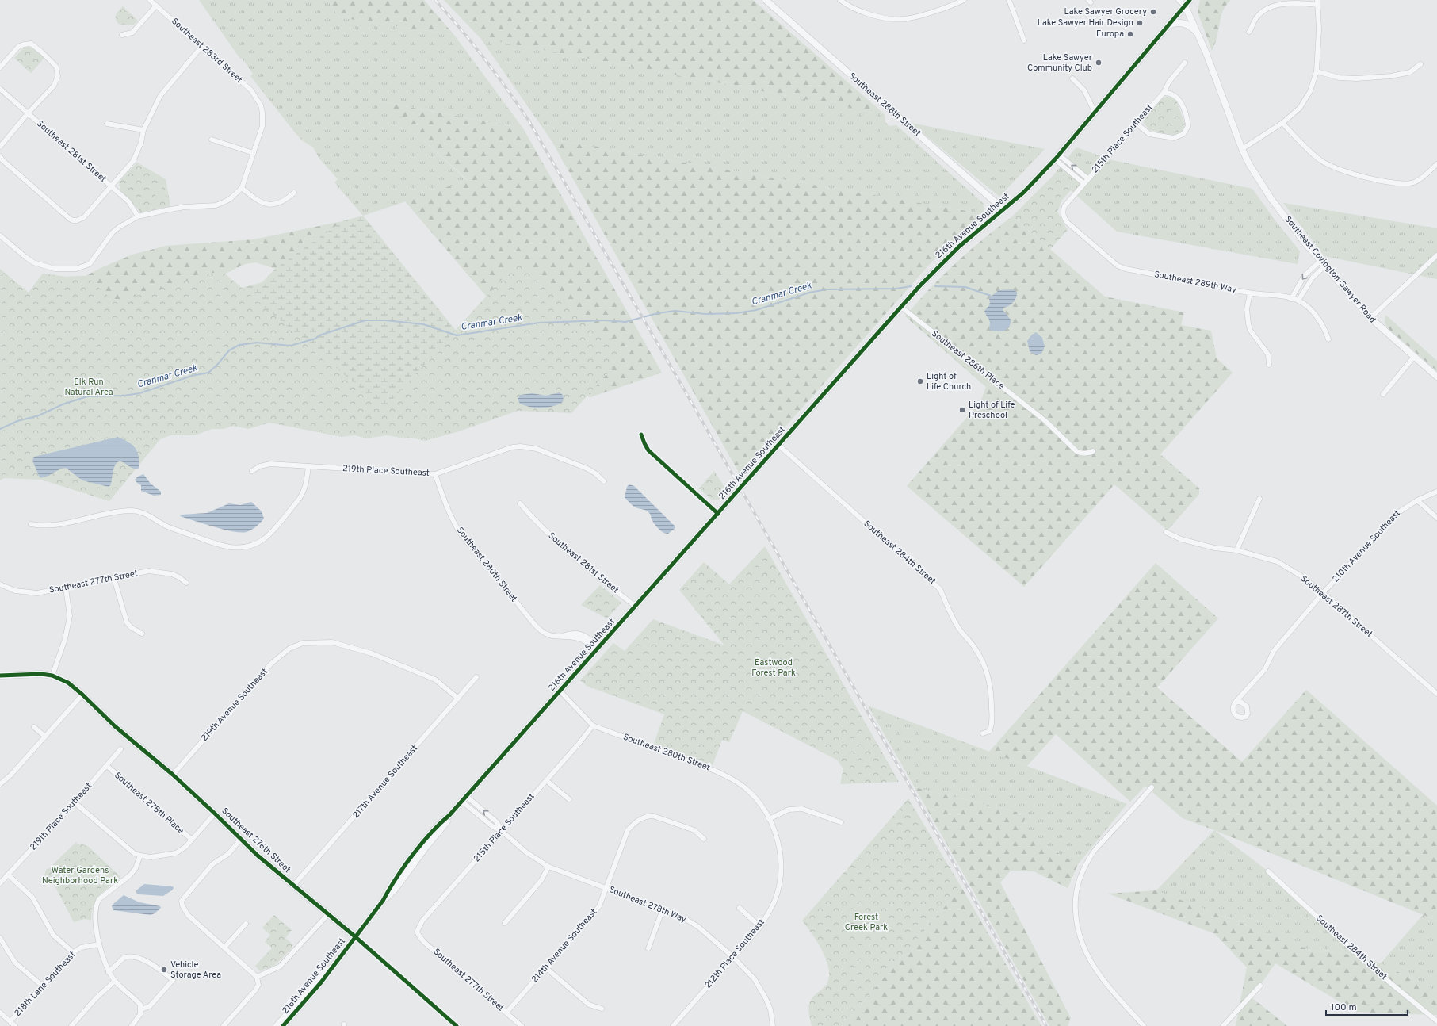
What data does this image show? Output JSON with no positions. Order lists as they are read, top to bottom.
{
  "streets": {
    "street": [
      "Southeast 283rd Street",
      "Southeast 288th Street",
      "215th Place Southeast",
      "Southeast 281st Street",
      "216th Avenue Southeast",
      "Southeast Covington-Sawyer Road",
      "Southeast 289th Way",
      "Southeast 286th Place",
      "219th Place Southeast",
      "210th Avenue Southeast",
      "Southeast 284th Street",
      "Southeast 280th Street",
      "Southeast 277th Street",
      "Southeast 287th Street",
      "219th Avenue Southeast",
      "217th Avenue Southeast",
      "Southeast 275th Place",
      "Southeast 276th Street",
      "Southeast 278th Way",
      "214th Avenue Southeast",
      "212th Place Southeast",
      "218th Lane Southeast"
    ]
  },
  "crossings": [
    ["Southeast 288th Street", "216th Avenue Southeast"],
    ["215th Place Southeast", "Southeast 289th Way"],
    ["215th Place Southeast", "Southeast 280th Street"],
    ["215th Place Southeast", "Southeast 277th Street"],
    ["215th Place Southeast", "Southeast 278th Way"],
    ["Southeast 281st Street", "216th Avenue Southeast"],
    ["216th Avenue Southeast", "Southeast Covington-Sawyer Road"],
    ["216th Avenue Southeast", "Southeast 286th Place"],
    ["216th Avenue Southeast", "Southeast 284th Street"],
    ["216th Avenue Southeast", "Southeast 280th Street"],
    ["216th Avenue Southeast", "Southeast 276th Street"],
    ["216th Avenue Southeast", "Southeast 278th Way"],
    ["219th Place Southeast", "Southeast 280th Street"],
    ["219th Place Southeast", "Southeast 275th Place"],
    ["210th Avenue Southeast", "Southeast 287th Street"],
    ["Southeast 280th Street", "212th Place Southeast"],
    ["Southeast 277th Street", "214th Avenue Southeast"],
    ["219th Avenue Southeast", "217th Avenue Southeast"],
    ["219th Avenue Southeast", "Southeast 276th Street"],
    ["217th Avenue Southeast", "Southeast 276th Street"],
    ["Southeast 278th Way", "214th Avenue Southeast"],
    ["Southeast 278th Way", "212th Place Southeast"]
  ],
  "water": ["Cranmar Creek"],
  "parks": [
    "Elk Run Natural Area",
    "Eastwood Forest Park",
    "Water Gardens Neighborhood Park",
    "Forest Creek Park"
  ],
  "places": [
    "Lake Sawyer Grocery",
    "Lake Sawyer Hair Design",
    "Europa",
    "Lake Sawyer Community Club",
    "Light of Life Church",
    "Light of Life Preschool",
    "Vehicle Storage Area"
  ],
  "scale_bar": "100 m"
}
